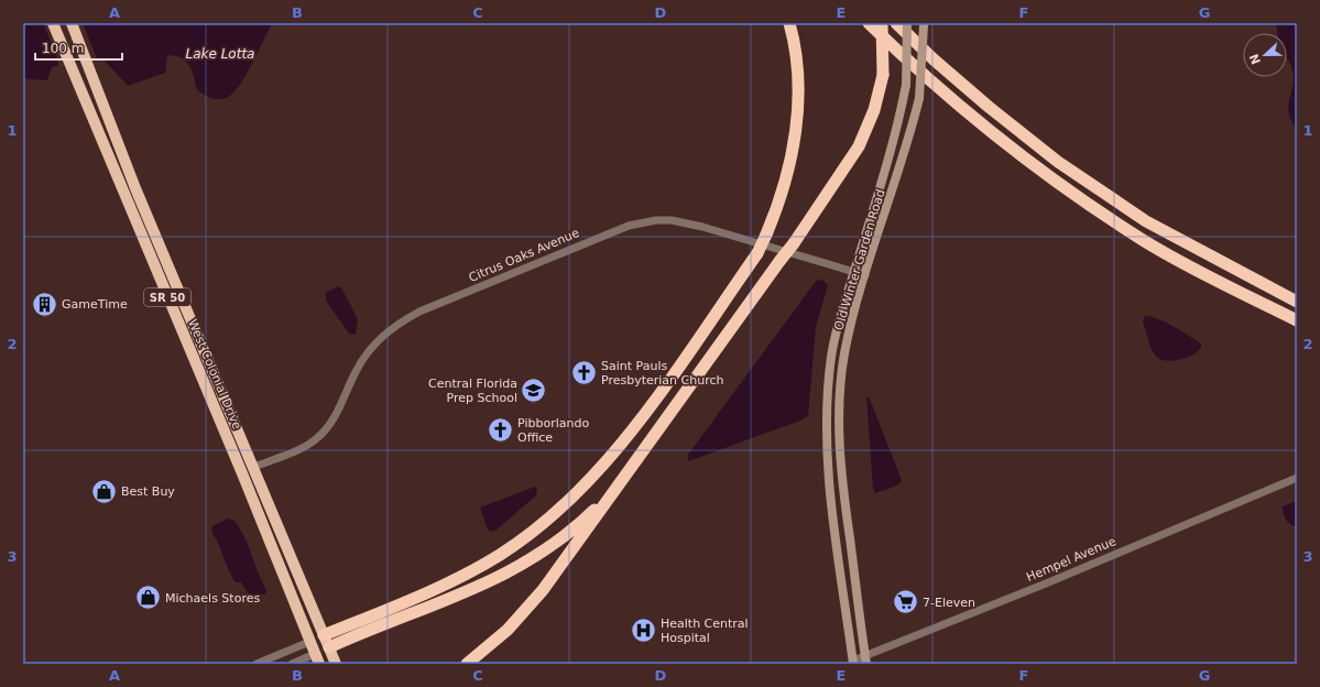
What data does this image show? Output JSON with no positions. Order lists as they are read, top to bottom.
{
  "streets": {
    "highway": ["SR 50", "West Colonial Drive"],
    "main road": ["Old Winter Garden Road"],
    "street": ["Citrus Oaks Avenue", "Hempel Avenue"]
  },
  "crossings": [
    ["Citrus Oaks Avenue", "Old Winter Garden Road"],
    ["Citrus Oaks Avenue", "West Colonial Drive"],
    ["Old Winter Garden Road", "Hempel Avenue"]
  ],
  "water": ["Lake Lotta"],
  "places": {
    "building": ["GameTime"],
    "church": ["Saint Pauls Presbyterian Church", "Pibborlando Office"],
    "school or university": ["Central Florida Prep School"],
    "shop": ["Best Buy", "Michaels Stores"],
    "supermarket": ["7-Eleven"],
    "hospital": ["Health Central Hospital"]
  },
  "scale_bar": "100 m",
  "north": "left",
  "grid": {
    "columns": [
      "A",
      "B",
      "C",
      "D",
      "E",
      "F",
      "G"
    ],
    "rows": ["1", "2", "3"]
  }
}
